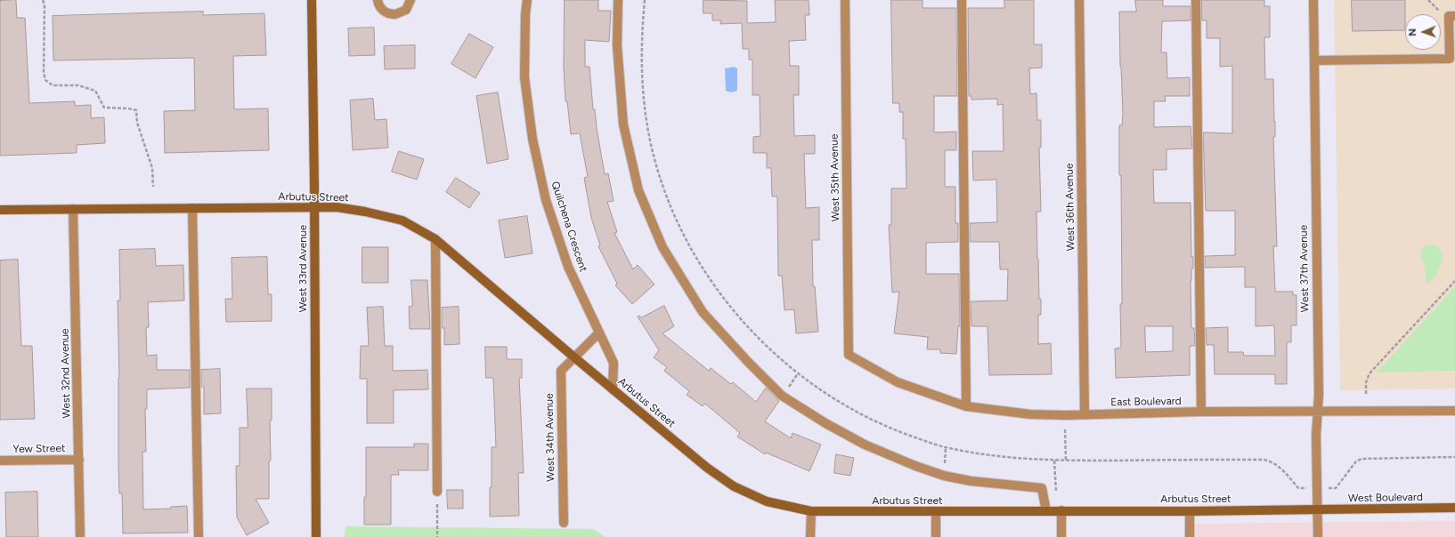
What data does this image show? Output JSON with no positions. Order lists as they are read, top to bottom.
{
  "streets": {
    "main road": ["Arbutus Street", "West 33rd Avenue", "West Boulevard"],
    "street": [
      "West 35th Avenue",
      "West 36th Avenue",
      "Quilchena Crescent",
      "West 37th Avenue",
      "West 32nd Avenue",
      "East Boulevard",
      "West 34th Avenue",
      "Yew Street"
    ]
  },
  "crossings": [
    ["West 35th Avenue", "East Boulevard"],
    ["Arbutus Street", "Quilchena Crescent"],
    ["Arbutus Street", "West 33rd Avenue"],
    ["Arbutus Street", "West 37th Avenue"],
    ["Arbutus Street", "West 32nd Avenue"],
    ["Arbutus Street", "West 34th Avenue"],
    ["Arbutus Street", "West Boulevard"],
    ["West 36th Avenue", "East Boulevard"],
    ["Quilchena Crescent", "West 34th Avenue"],
    ["West 37th Avenue", "East Boulevard"],
    ["West 37th Avenue", "West Boulevard"],
    ["West 32nd Avenue", "Yew Street"]
  ],
  "north": "left"
}
